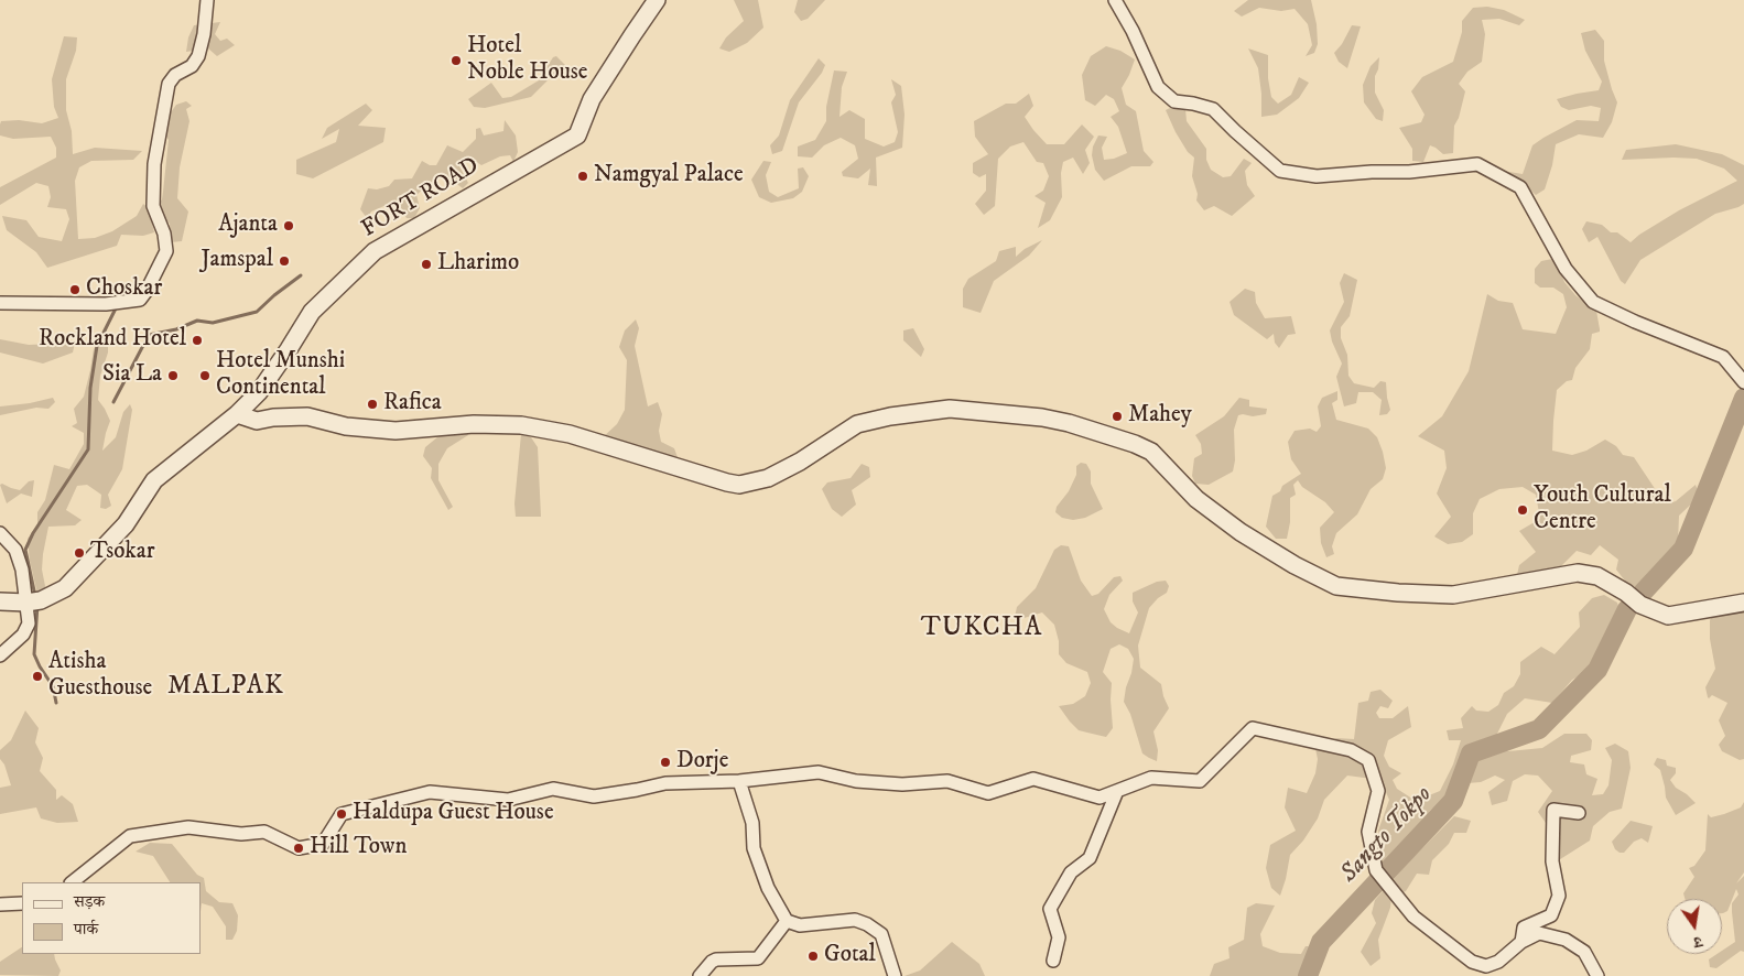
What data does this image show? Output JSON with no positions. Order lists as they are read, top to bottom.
{
  "streets": {
    "street": ["FORT ROAD"]
  },
  "districts": ["TUKCHA", "MALPAK"],
  "water": ["Sangto Tokpo"],
  "places": [
    "Hotel Noble House",
    "Namgyal Palace",
    "Ajanta",
    "Jamspal",
    "Lharimo",
    "Choskar",
    "Rockland Hotel",
    "Sia La",
    "Hotel Munshi Continental",
    "Rafica",
    "Mahey",
    "Youth Cultural Centre",
    "Tsokar",
    "Atisha Guesthouse",
    "Dorje",
    "Haldupa Guest House",
    "Hill Town",
    "Gotal"
  ],
  "legend": ["सड़क", "पार्क"],
  "north": "bottom"
}
